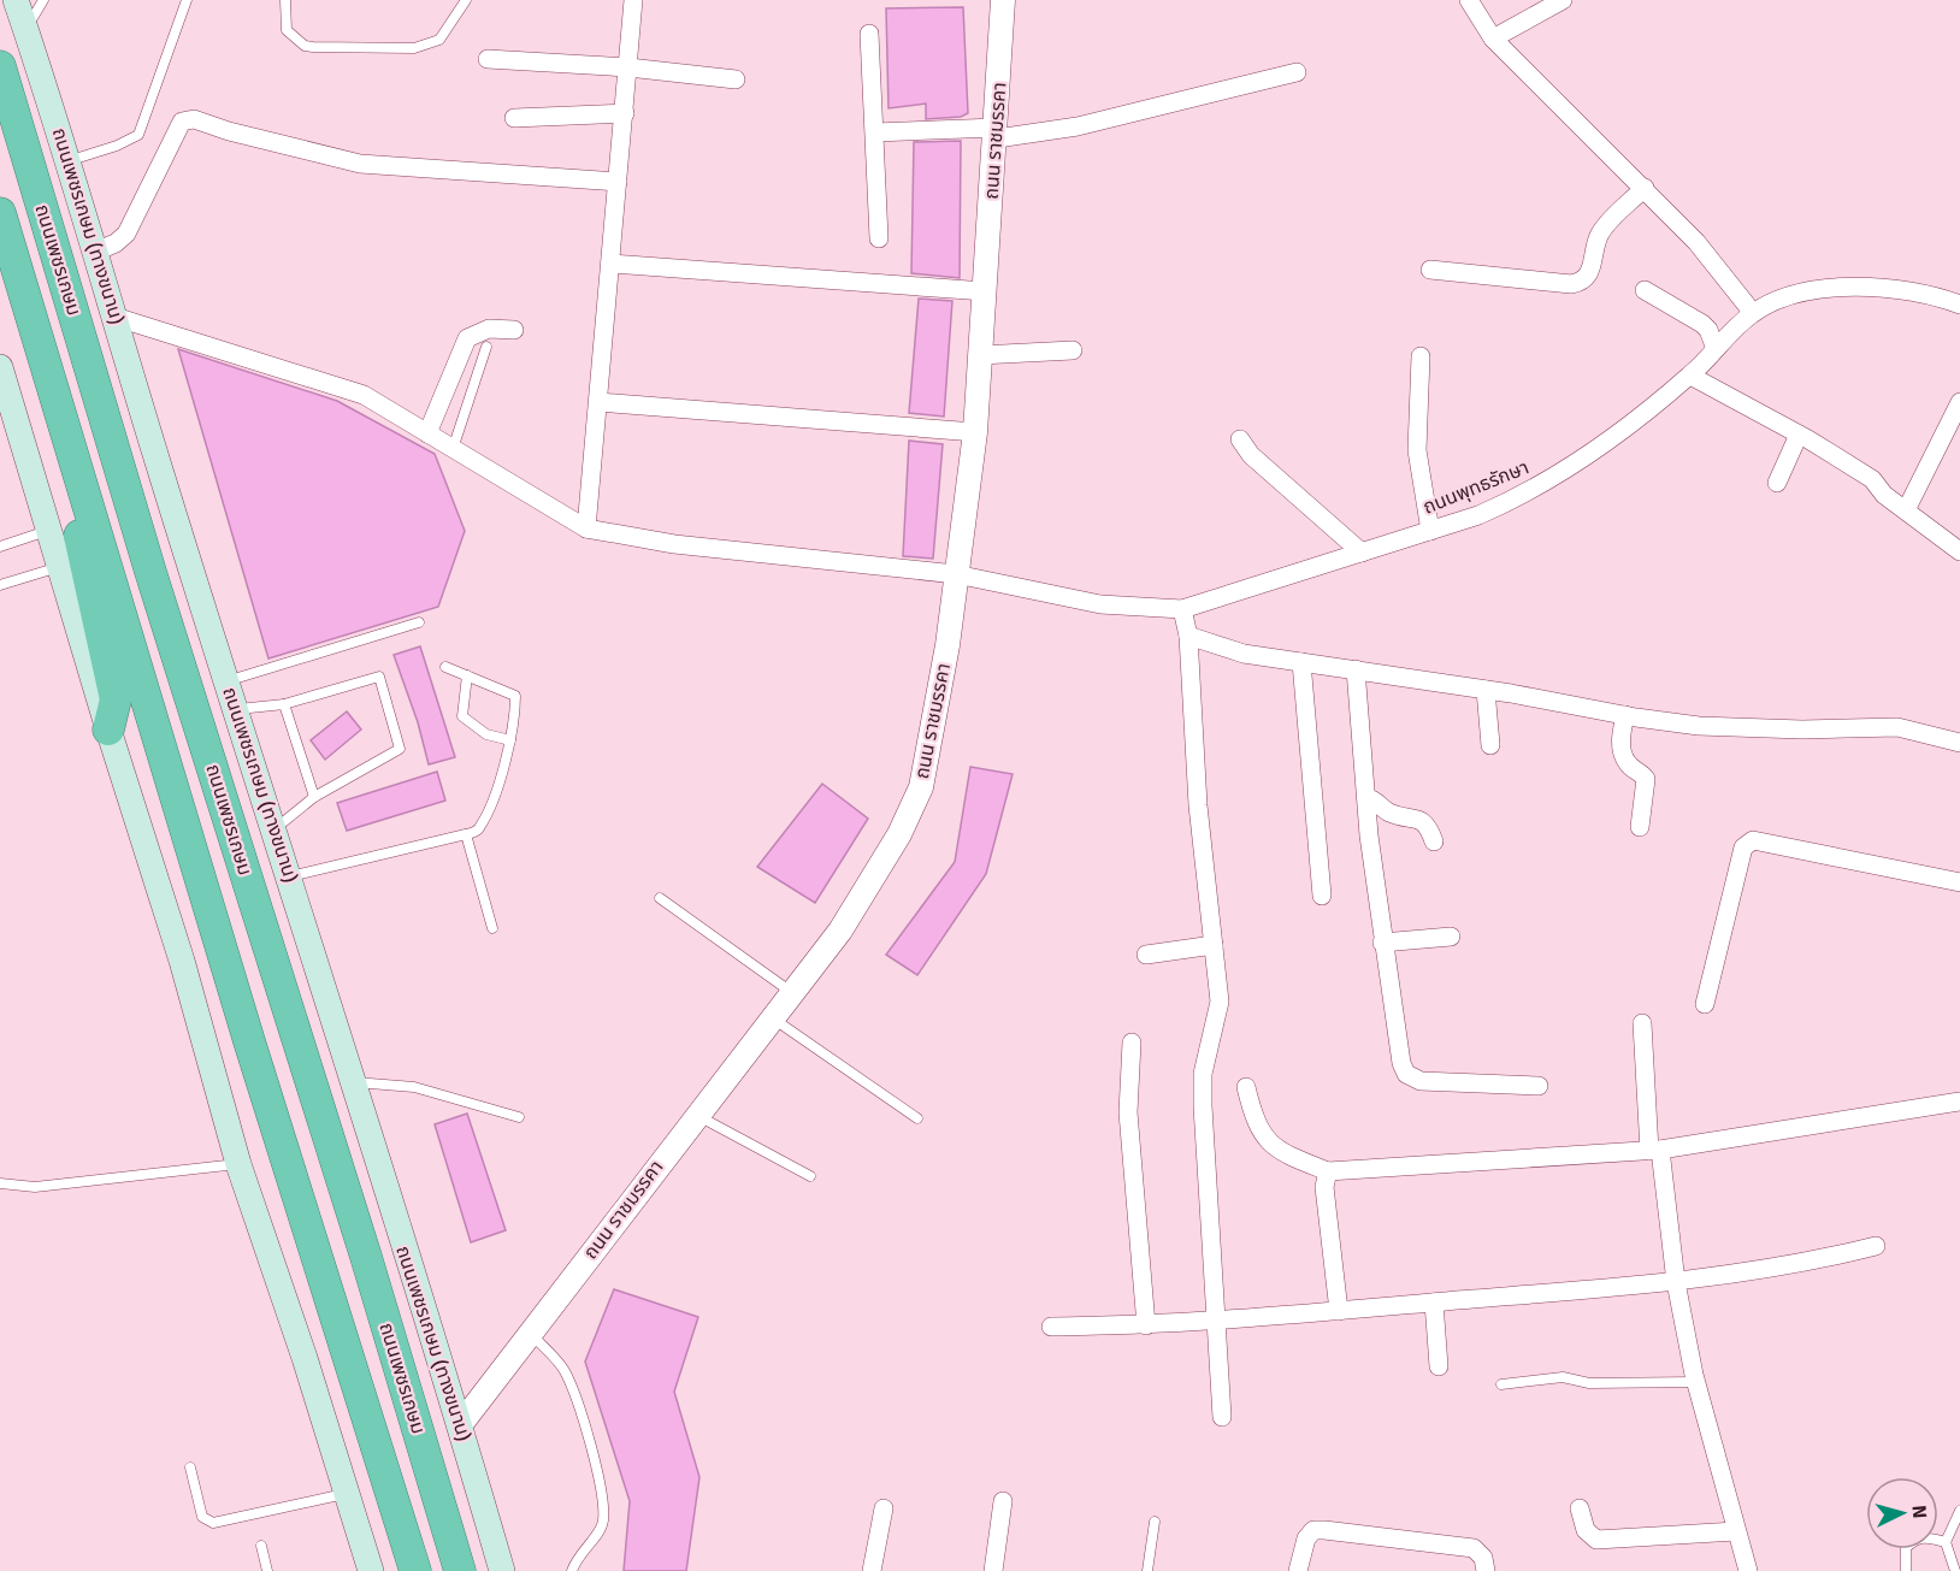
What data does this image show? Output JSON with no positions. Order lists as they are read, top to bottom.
{
  "streets": {
    "highway": ["ถนนเพชรเกษม"],
    "main road": ["ถนนเพชรเกษม (ทางขนาน)"],
    "street": ["ถนน ราชมรรคา", "ถนนพุทธรักษา"]
  },
  "crossings": [
    ["ถนน ราชมรรคา", "ถนนเพชรเกษม (ทางขนาน)"],
    ["ถนน ราชมรรคา", "ถนนพุทธรักษา"]
  ],
  "north": "right"
}
